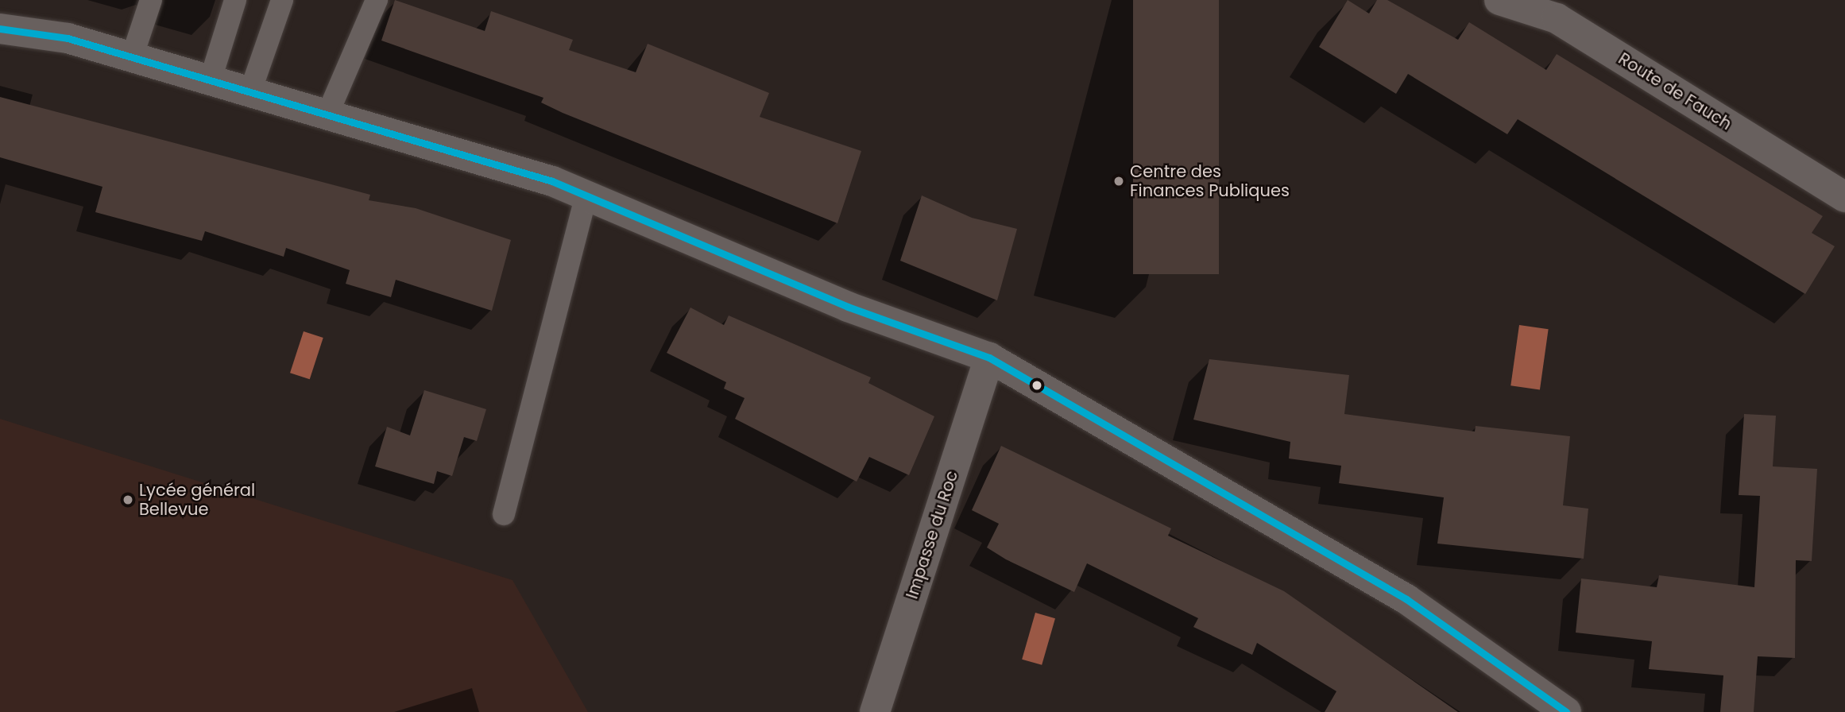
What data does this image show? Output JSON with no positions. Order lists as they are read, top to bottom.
{
  "streets": {
    "street": ["Route de Fauch", "Impasse du Roc"]
  },
  "places": ["Centre des Finances Publiques", "Lycée général Bellevue"]
}
